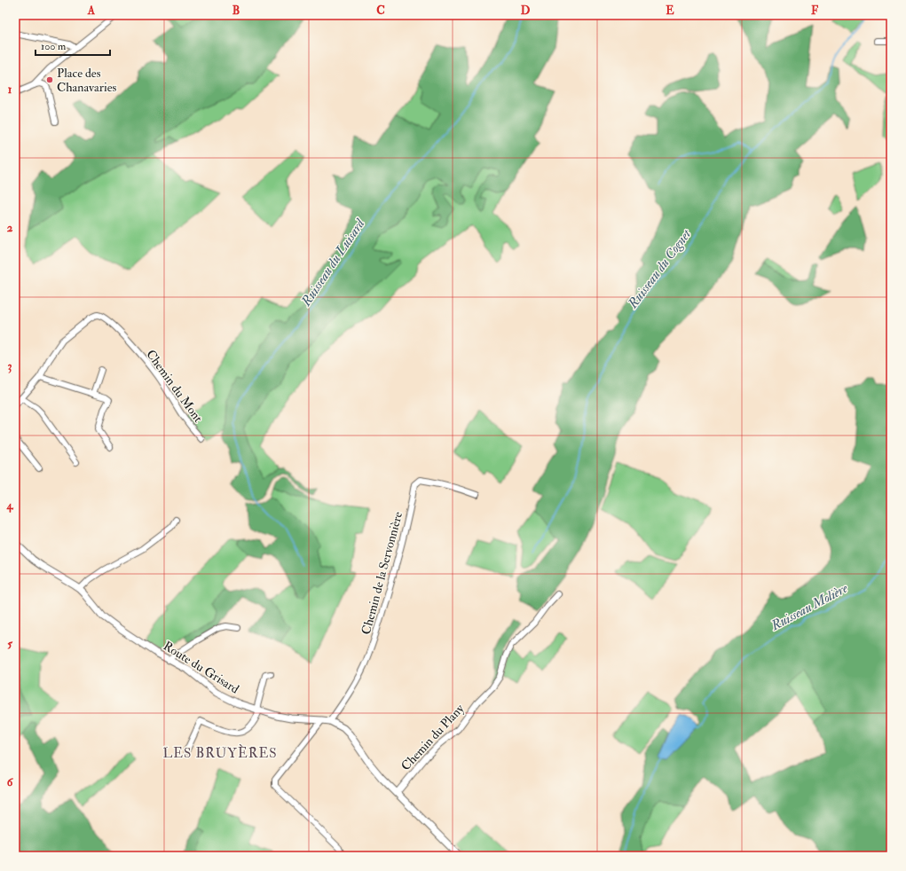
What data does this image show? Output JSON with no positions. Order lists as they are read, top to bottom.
{
  "streets": {
    "street": [
      "Chemin du Mont",
      "Chemin de la Servonnière",
      "Route du Grisard",
      "Chemin du Plany"
    ]
  },
  "crossings": [
    ["Chemin de la Servonnière", "Route du Grisard"],
    ["Route du Grisard", "Chemin du Plany"]
  ],
  "districts": ["LES BRUYÈRES"],
  "water": ["Ruisseau du Luisard", "Ruisseau du Cognet", "Ruisseau Molière"],
  "places": ["Place des Chanavaries"],
  "scale_bar": "100 m",
  "grid": {
    "columns": [
      "A",
      "B",
      "C",
      "D",
      "E",
      "F"
    ],
    "rows": [
      "1",
      "2",
      "3",
      "4",
      "5",
      "6"
    ]
  }
}
